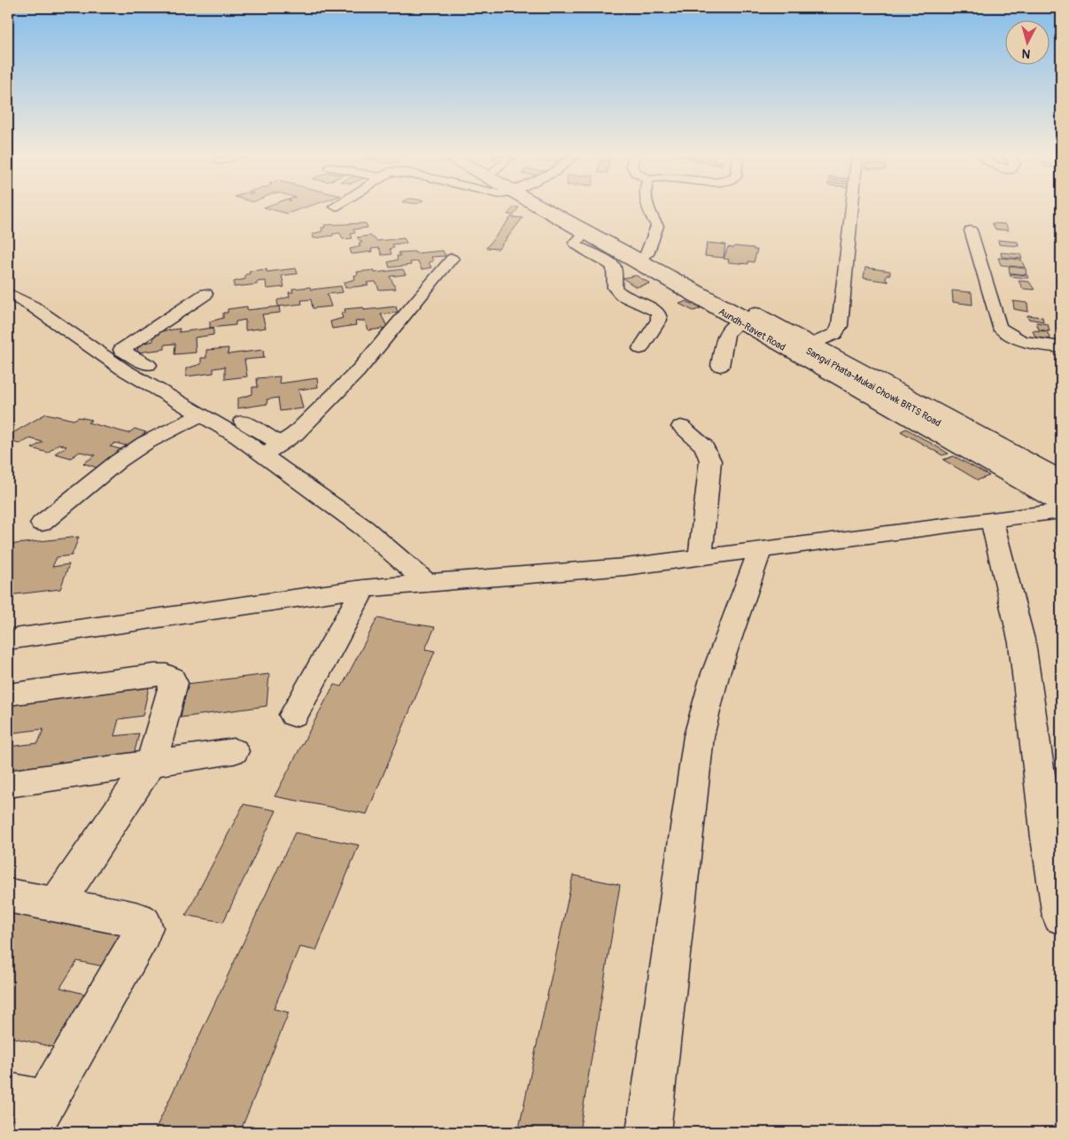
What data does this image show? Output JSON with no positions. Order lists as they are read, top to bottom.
{
  "streets": {
    "street": ["Aundh-Ravet Road", "Sangvi Phata-Mukai Chowk BRTS Road"]
  },
  "north": "bottom"
}
